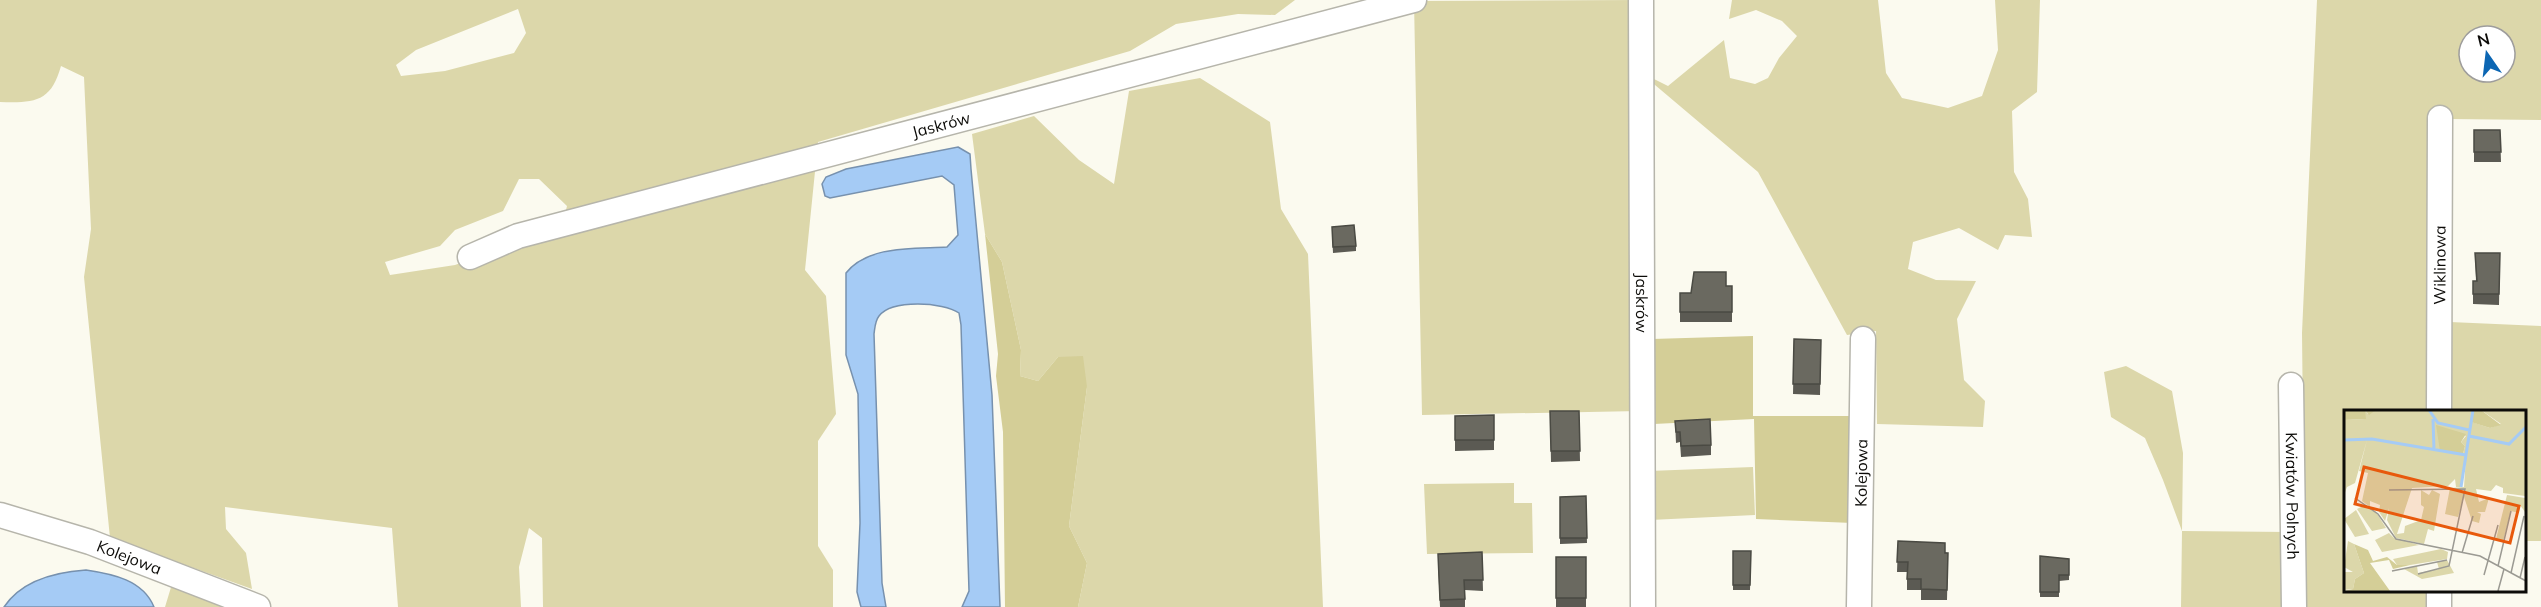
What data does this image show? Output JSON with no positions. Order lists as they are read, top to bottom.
{
  "streets": {
    "street": [
      "Jaskrów",
      "Wiklinowa",
      "Kolejowa",
      "Kwiatów Polnych"
    ]
  },
  "north": "top"
}
